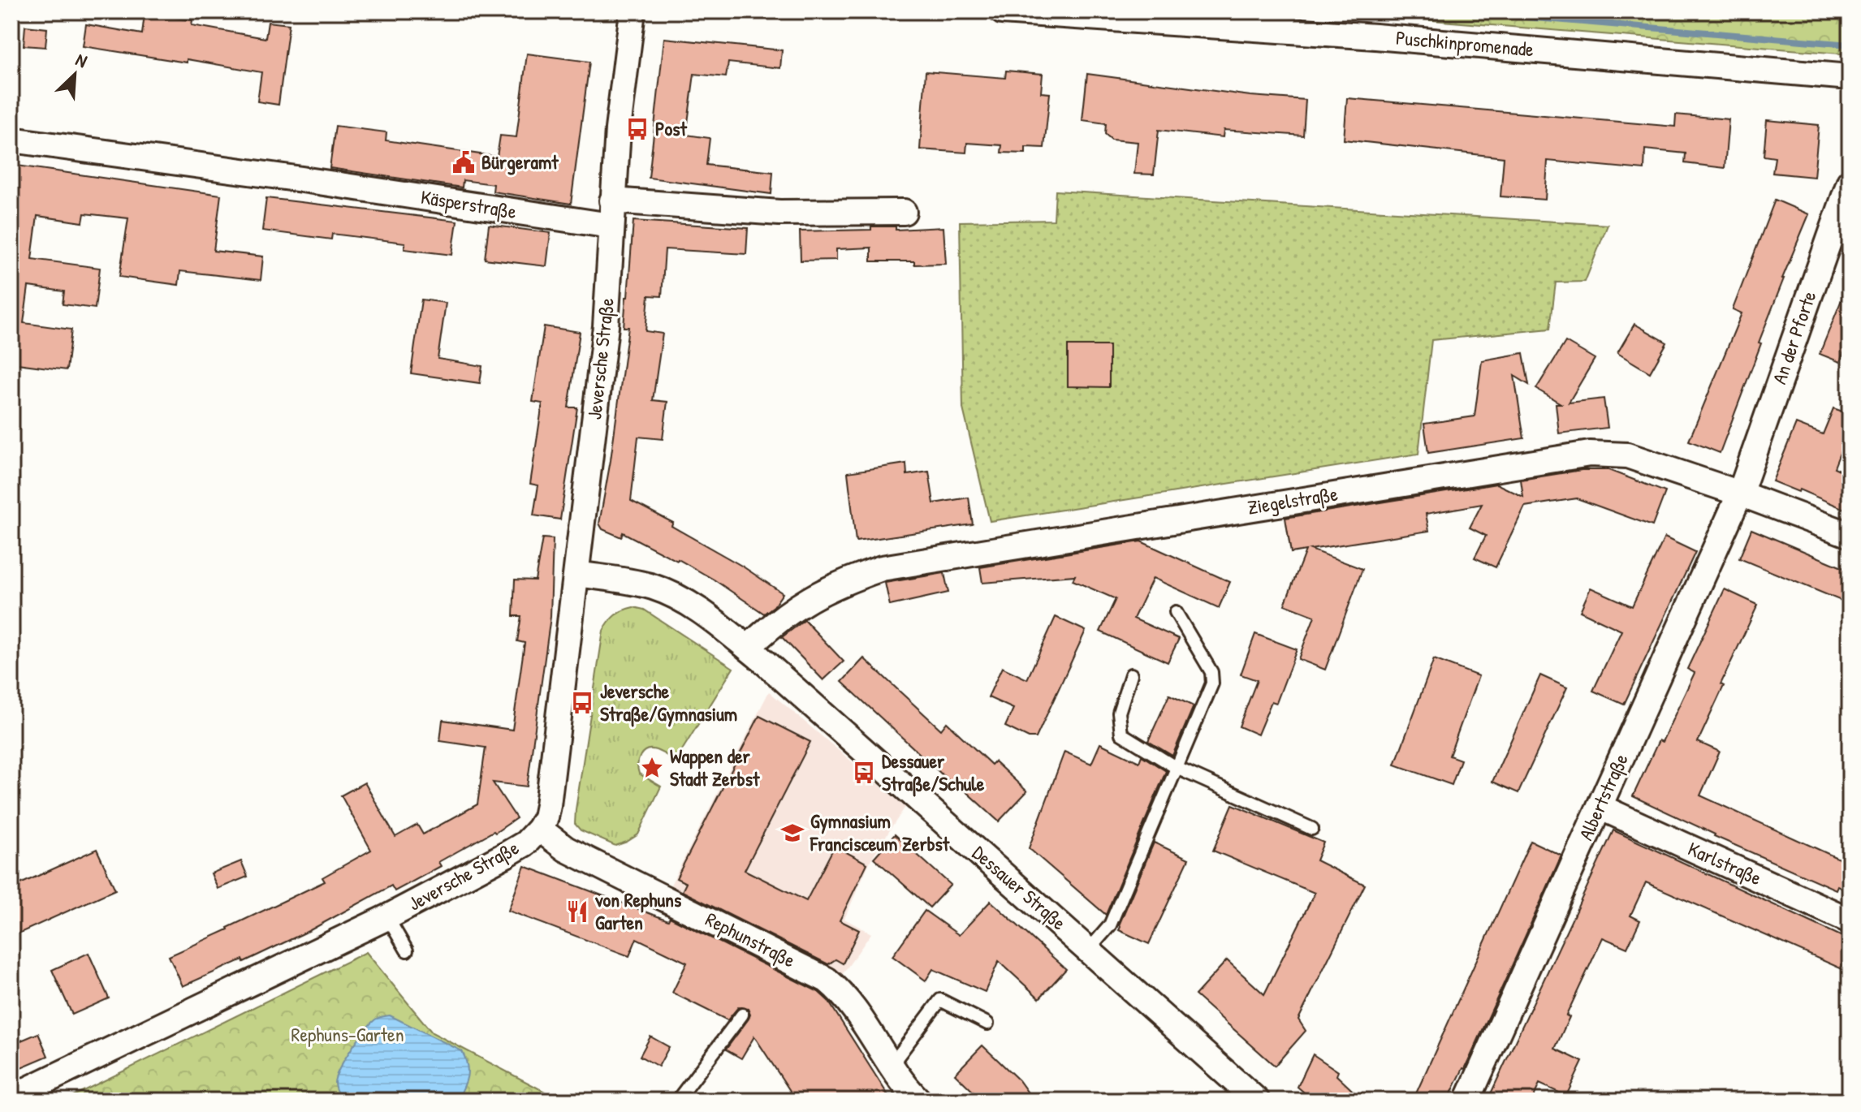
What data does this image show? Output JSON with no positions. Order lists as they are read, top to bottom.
{
  "streets": {
    "street": [
      "Puschkinpromenade",
      "Käsperstraße",
      "An der Pforte",
      "Jeversche Straße",
      "Ziegelstraße",
      "Albertstraße",
      "Karlstraße",
      "Dessauer Straße",
      "Rephunstraße"
    ]
  },
  "crossings": [
    ["Käsperstraße", "Jeversche Straße"],
    ["An der Pforte", "Ziegelstraße"],
    ["An der Pforte", "Albertstraße"],
    ["Jeversche Straße", "Dessauer Straße"],
    ["Jeversche Straße", "Rephunstraße"],
    ["Ziegelstraße", "Albertstraße"],
    ["Ziegelstraße", "Dessauer Straße"],
    ["Albertstraße", "Karlstraße"]
  ],
  "parks": ["Rephuns-Garten"],
  "places": {
    "bus stop": ["Post", "Jeversche Straße/Gymnasium", "Dessauer Straße/Schule"],
    "public building": ["Bürgeramt"],
    "place": ["Wappen der Stadt Zerbst"],
    "school or university": ["Gymnasium Francisceum Zerbst"],
    "restaurant": ["von Rephuns Garten"]
  },
  "north": "top right"
}
